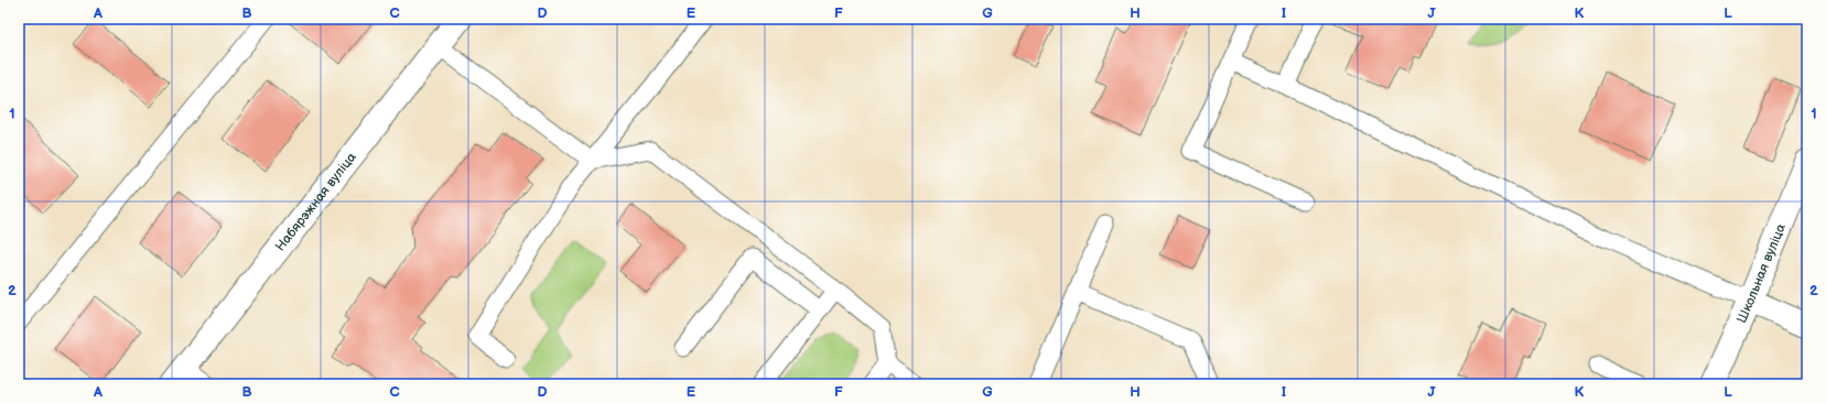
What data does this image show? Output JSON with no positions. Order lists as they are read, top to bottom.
{
  "streets": {
    "street": ["Набярэжная вуліца", "Школьная вуліца"]
  },
  "grid": {
    "columns": [
      "A",
      "B",
      "C",
      "D",
      "E",
      "F",
      "G",
      "H",
      "I",
      "J",
      "K",
      "L"
    ],
    "rows": ["1", "2"]
  }
}
